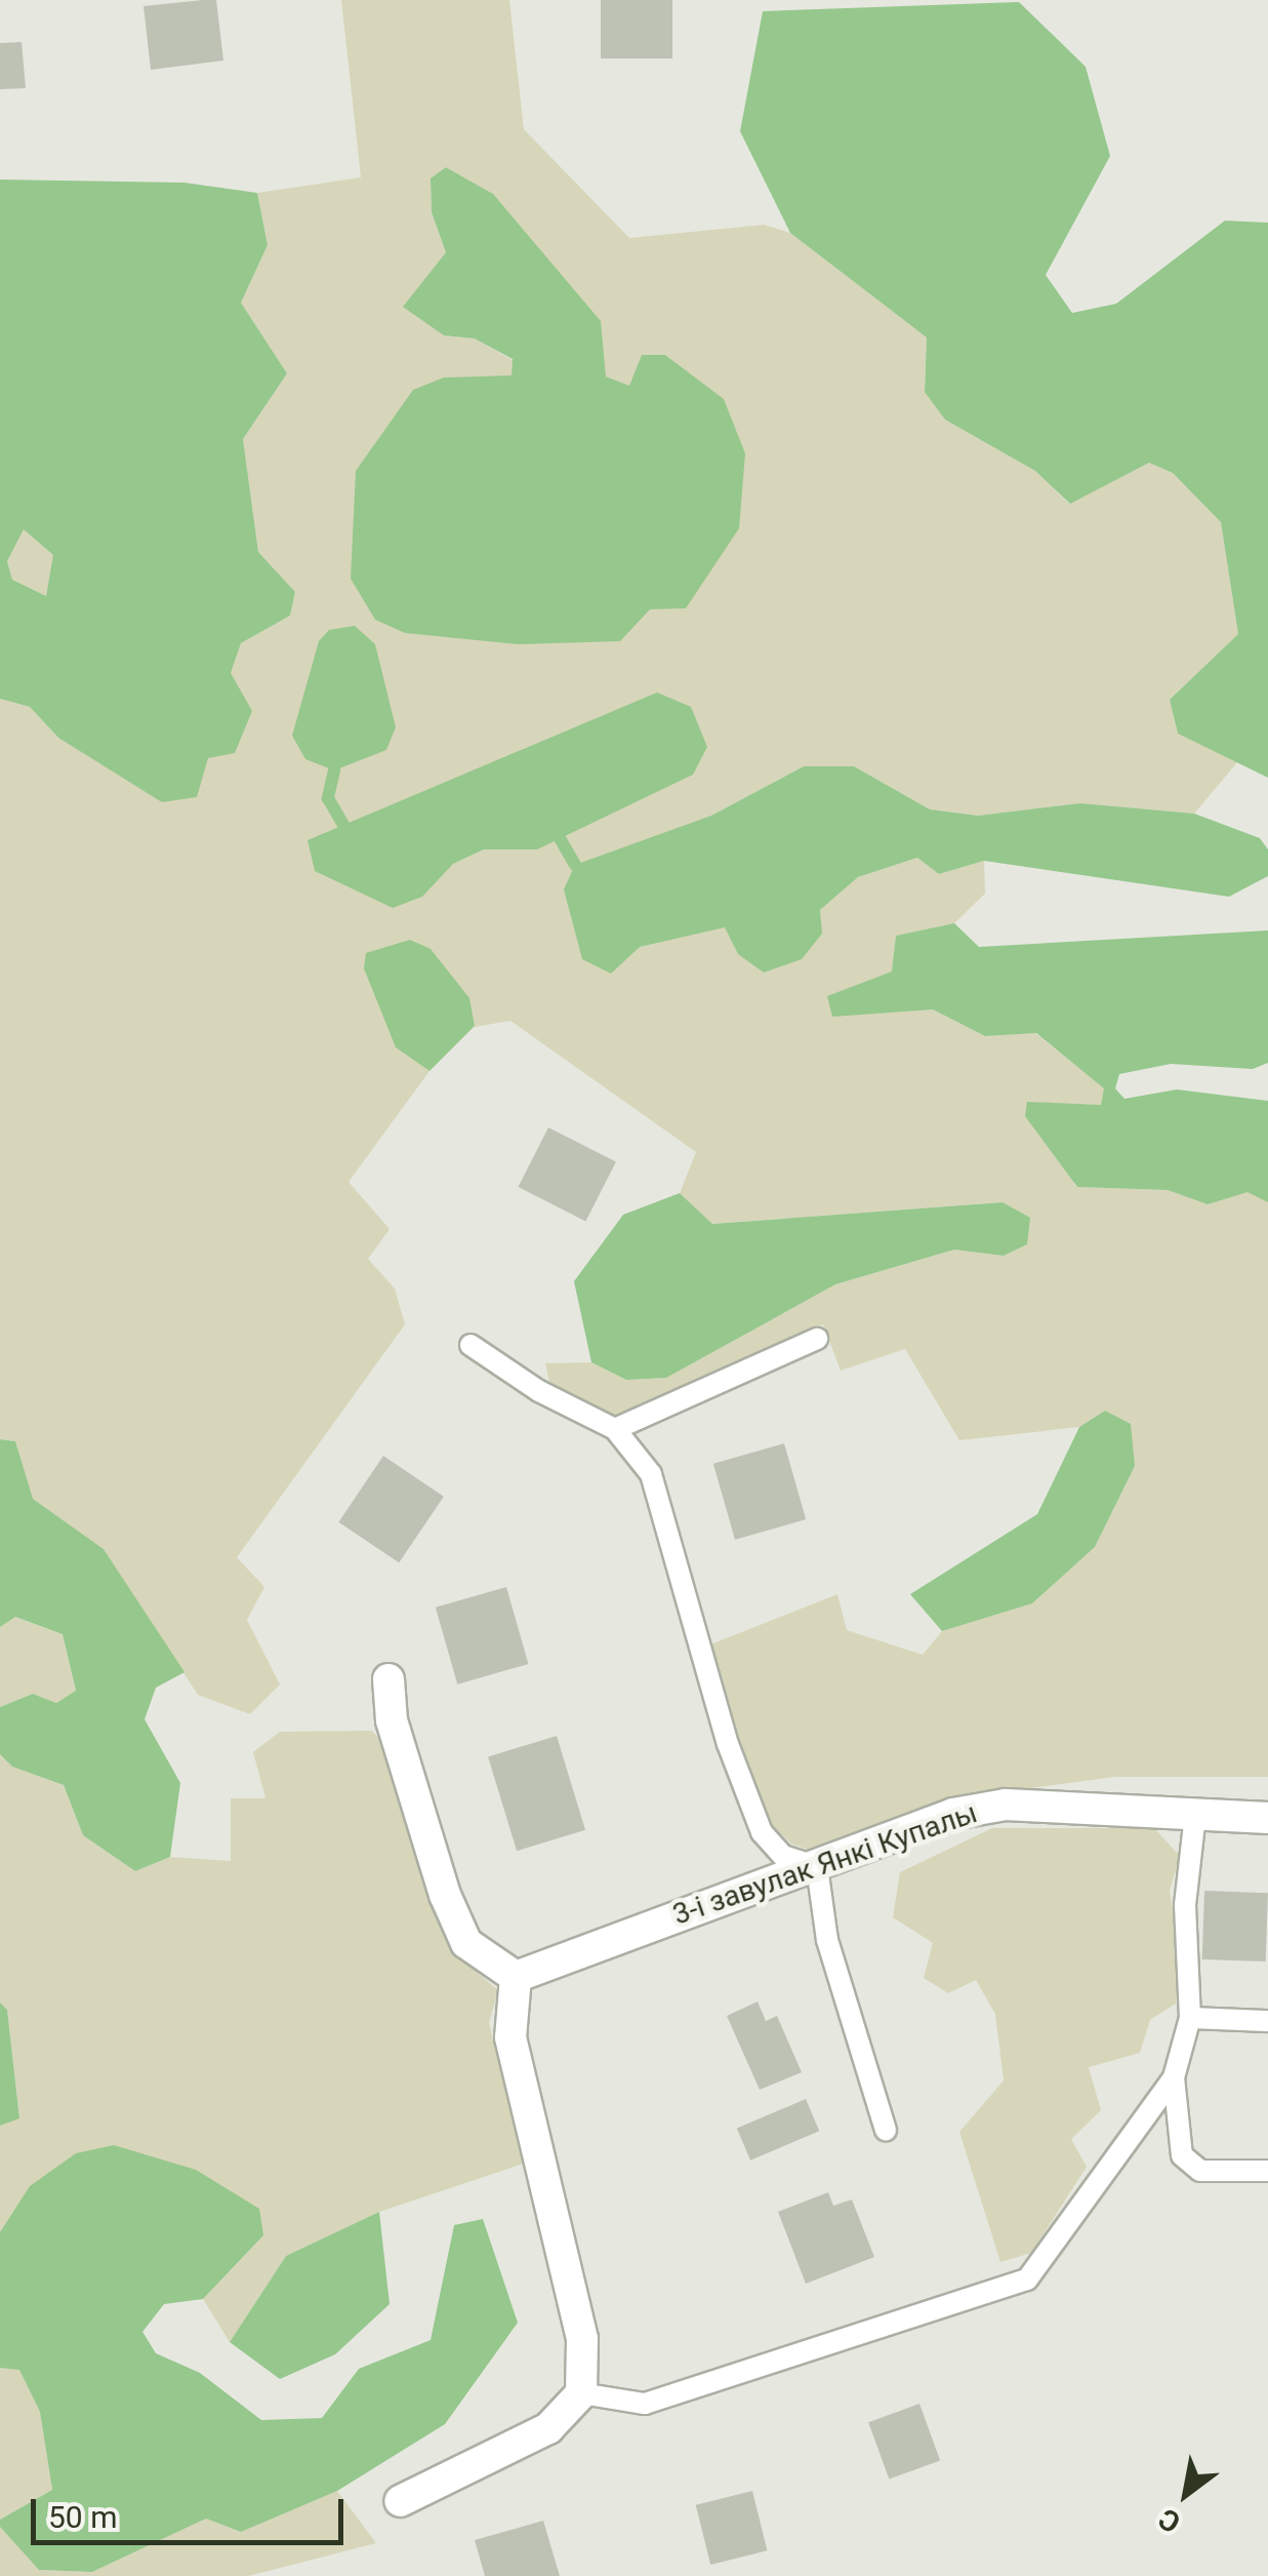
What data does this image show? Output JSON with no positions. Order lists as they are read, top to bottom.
{
  "streets": {
    "street": ["3-і завулак Янкі Купалы"]
  },
  "scale_bar": "50 m",
  "north": "bottom left"
}
